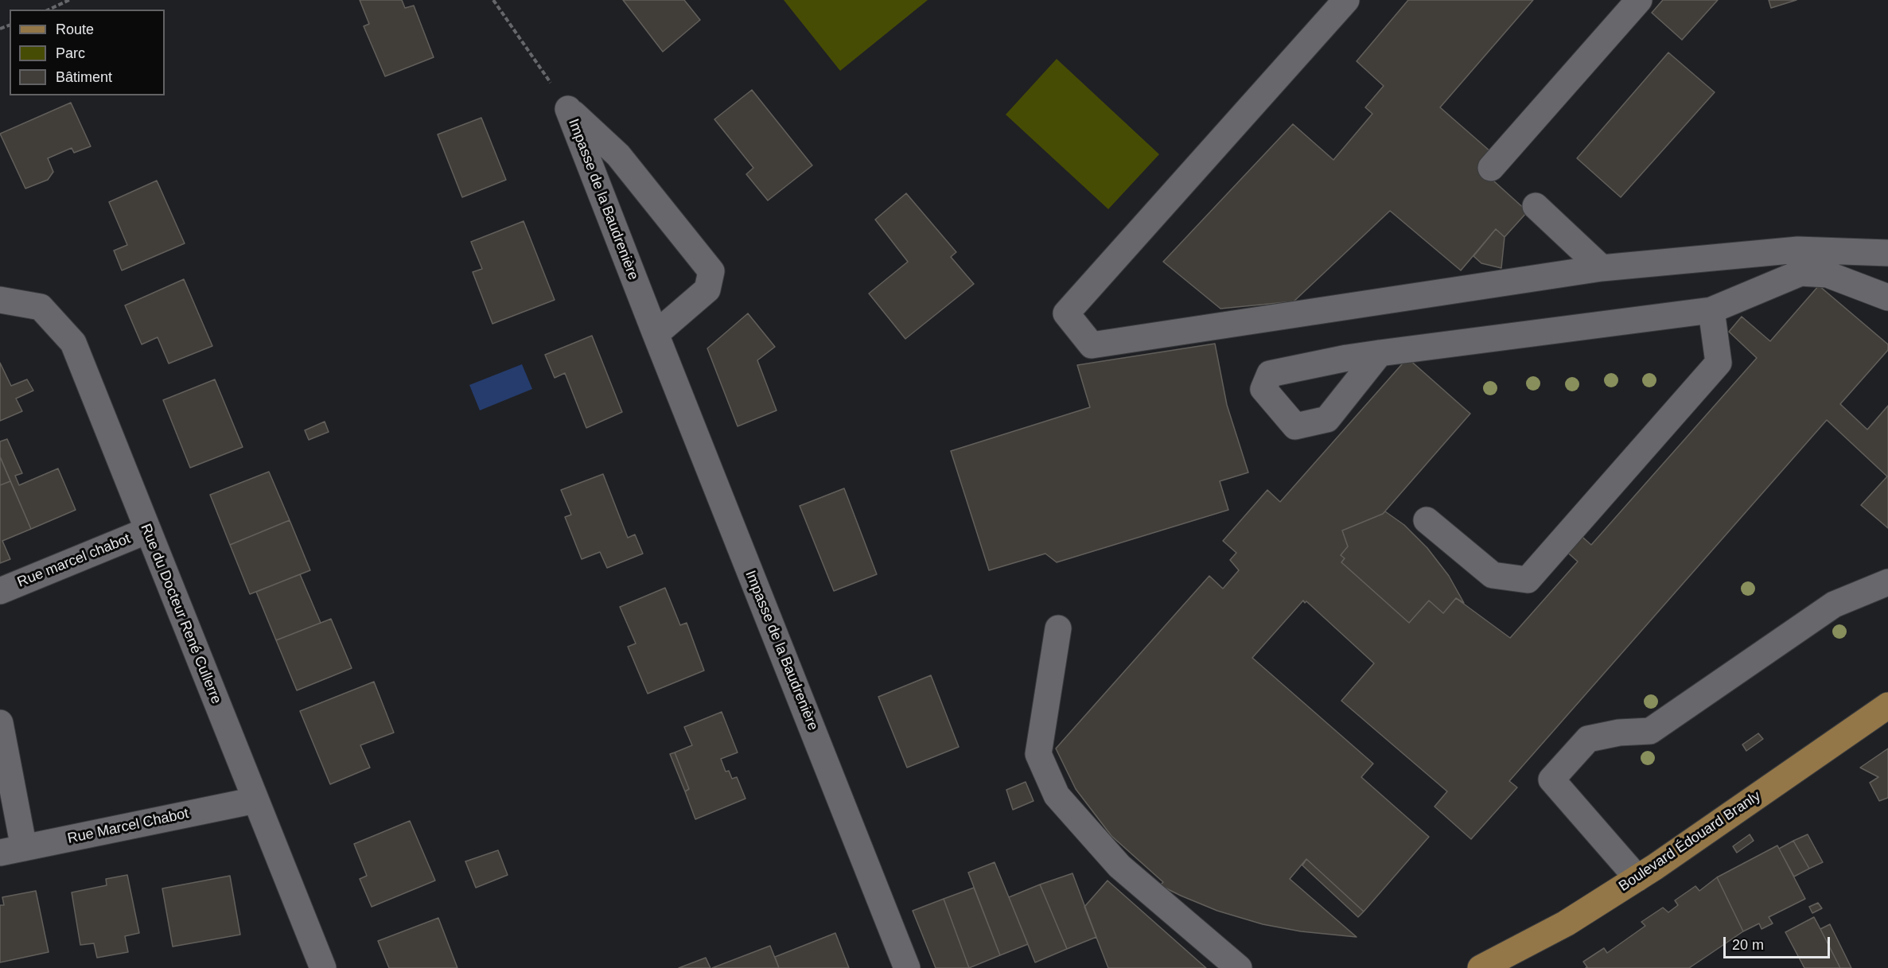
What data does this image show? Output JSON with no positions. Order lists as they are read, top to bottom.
{
  "streets": {
    "main road": ["Boulevard Édouard Branly"],
    "street": [
      "Impasse de la Baudrenière",
      "Rue marcel chabot",
      "Rue du Docteur René Cullerre",
      "Rue Marcel Chabot"
    ]
  },
  "crossings": [
    ["Rue marcel chabot", "Rue du Docteur René Cullerre"],
    ["Rue du Docteur René Cullerre", "Rue Marcel Chabot"]
  ],
  "legend": ["Route", "Parc", "Bâtiment"],
  "scale_bar": "20 m"
}
